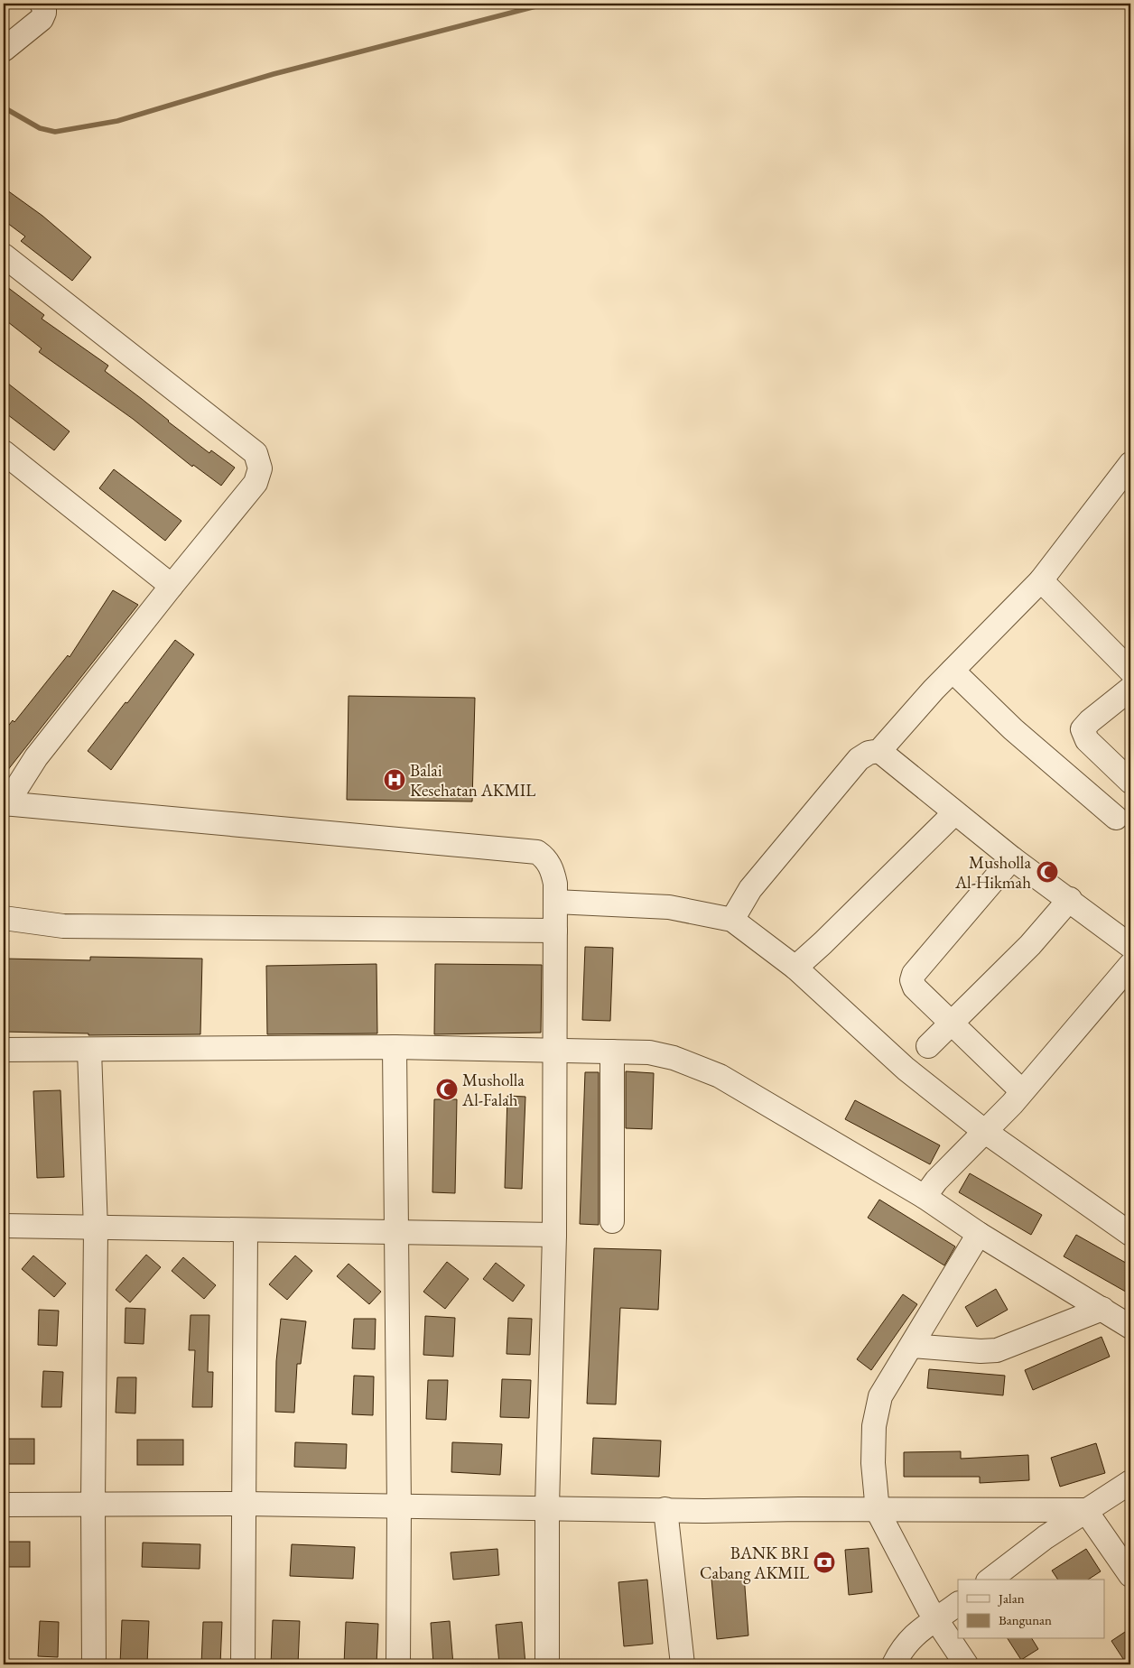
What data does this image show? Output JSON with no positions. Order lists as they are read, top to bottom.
{
  "places": {
    "hospital": ["Balai Kesehatan AKMIL"],
    "mosque": ["Musholla Al-Hikmah", "Musholla Al-Falah"],
    "bank": ["BANK BRI Cabang AKMIL"]
  },
  "legend": ["Jalan", "Bangunan"]
}
